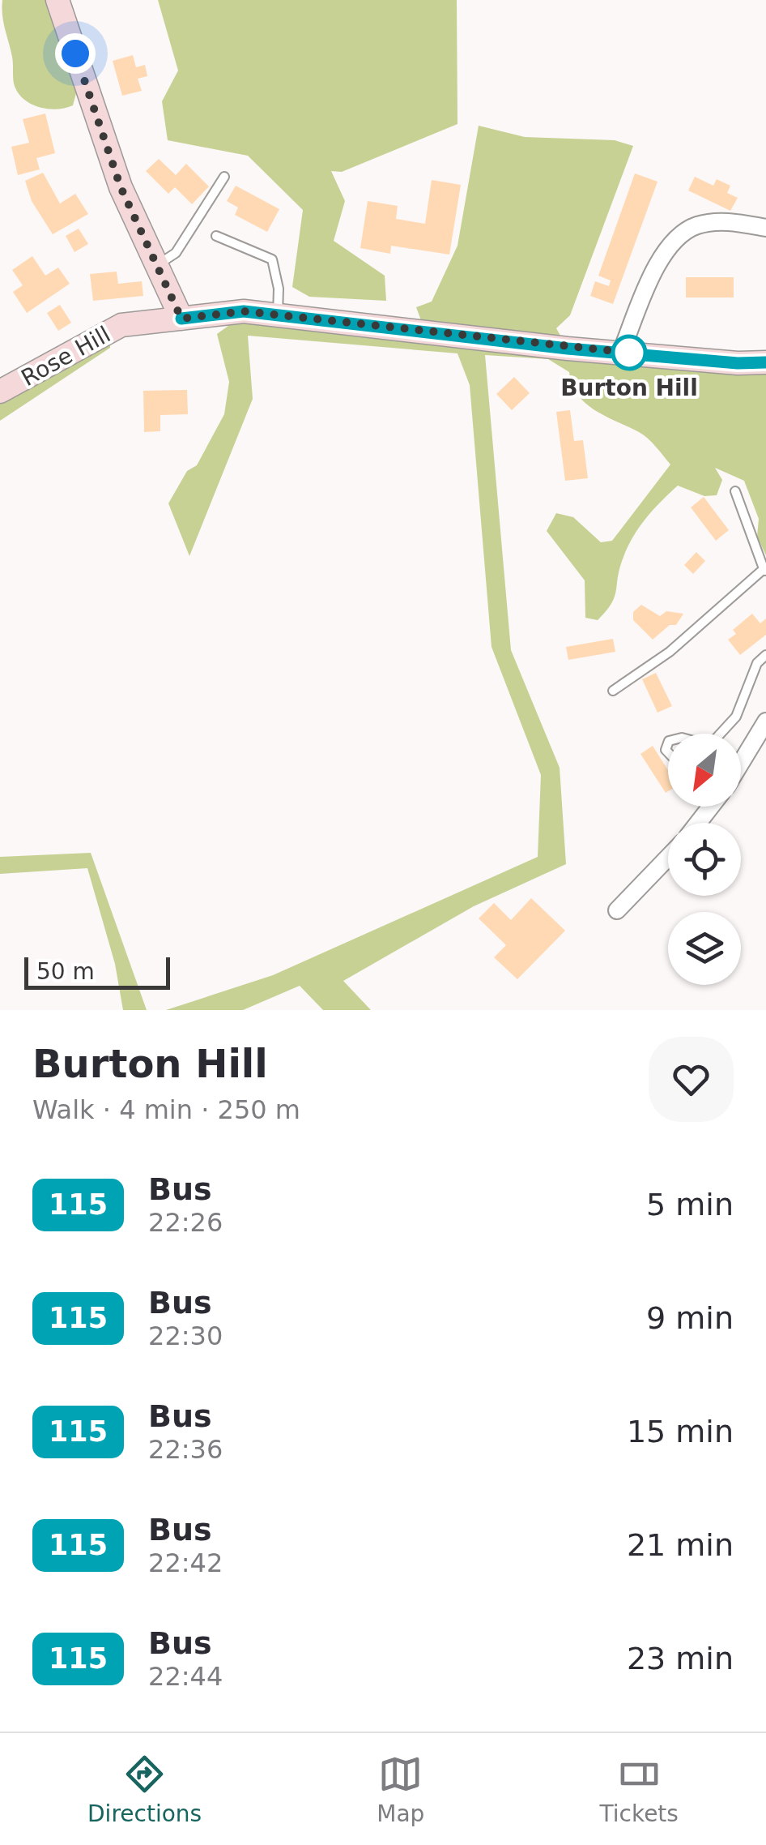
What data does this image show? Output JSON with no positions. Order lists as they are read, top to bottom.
{
  "streets": {
    "street": ["Rose Hill"]
  },
  "places": ["Burton Hill"],
  "lines": ["bus line 115"],
  "scale_bar": "50 m",
  "north": "bottom left",
  "page": {
    "scale": "50 m",
    "heading": ["Burton Hill", "Walk · 4 min · 250 m"],
    "list": [
      {
        "mark": "115",
        "name": "Bus",
        "note": "22:26",
        "value": "5 min"
      },
      {
        "mark": "115",
        "name": "Bus",
        "note": "22:30",
        "value": "9 min"
      },
      {
        "mark": "115",
        "name": "Bus",
        "note": "22:36",
        "value": "15 min"
      },
      {
        "mark": "115",
        "name": "Bus",
        "note": "22:42",
        "value": "21 min"
      },
      {
        "mark": "115",
        "name": "Bus",
        "note": "22:44",
        "value": "23 min"
      }
    ],
    "tabs": ["Directions", "Map", "Tickets"]
  }
}
